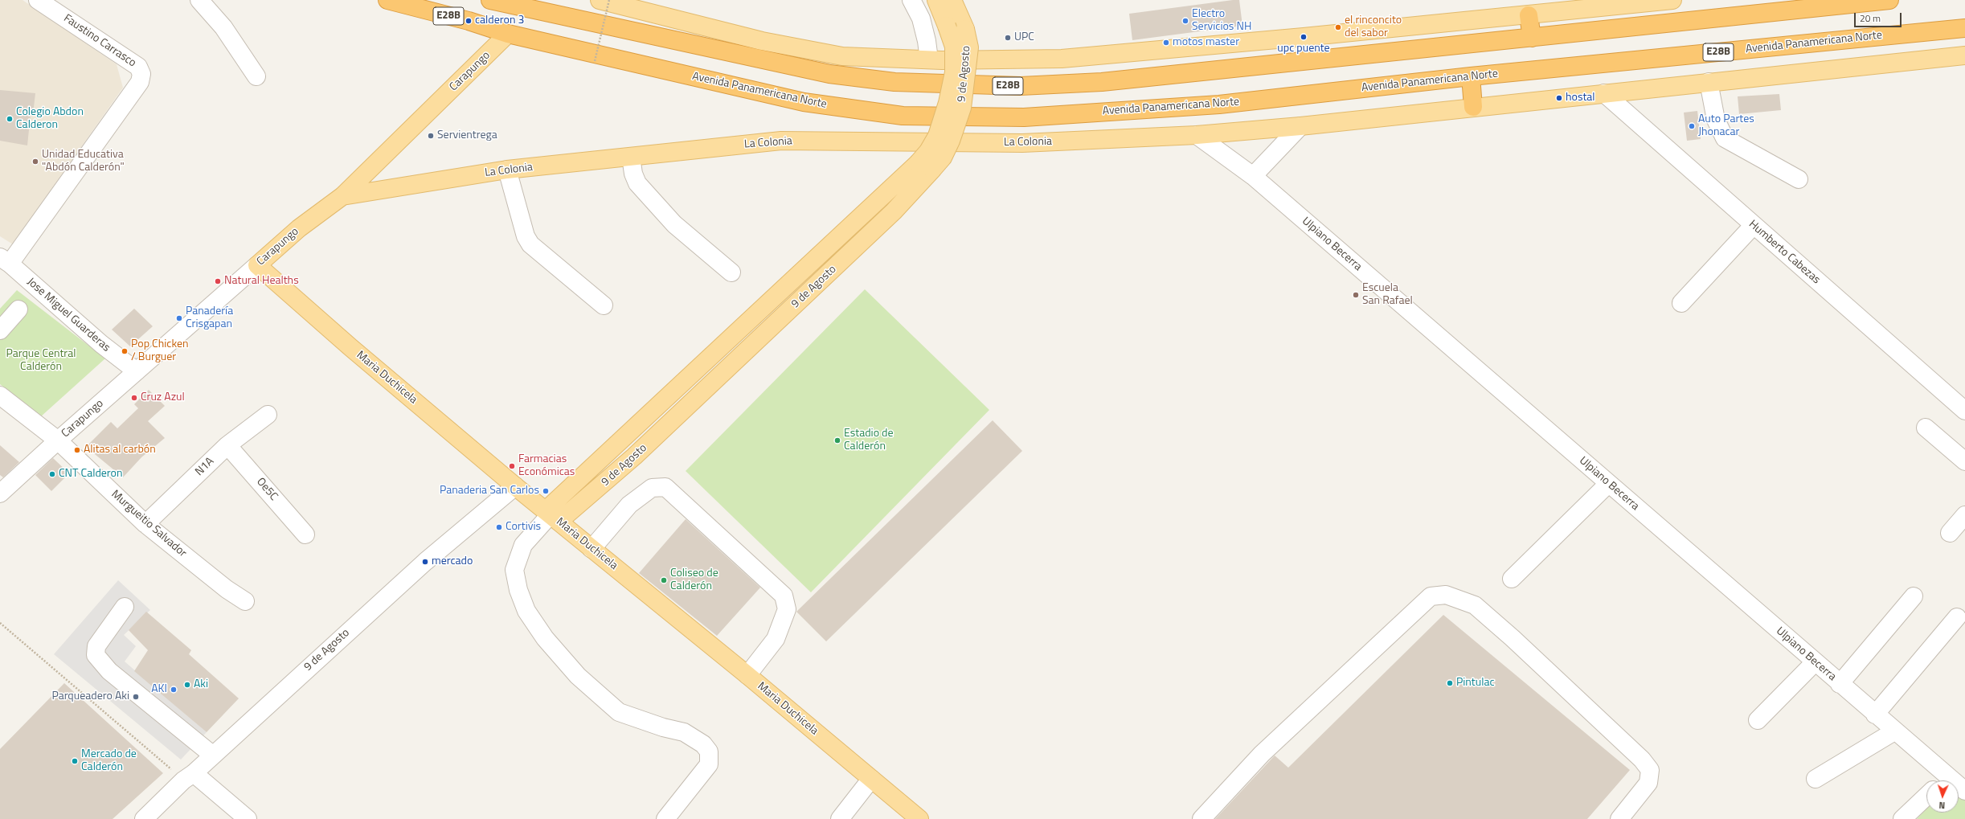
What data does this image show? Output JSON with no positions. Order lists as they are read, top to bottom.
{
  "streets": {
    "highway": ["E28B", "Avenida Panamericana Norte"],
    "main road": [
      "Carapungo",
      "9 de Agosto",
      "La Colonia",
      "Maria Duchicela"
    ],
    "street": [
      "Faustino Carrasco",
      "Ulpiano Becerra",
      "Humberto Cabezas",
      "Jose Miguel Guarderas",
      "N1A",
      "Oe5C",
      "Murgueitio Salvador"
    ]
  },
  "crossings": [
    ["Faustino Carrasco", "Jose Miguel Guarderas"],
    ["Avenida Panamericana Norte", "Carapungo"],
    ["Carapungo", "La Colonia"],
    ["Carapungo", "Jose Miguel Guarderas"],
    ["Carapungo", "Maria Duchicela"],
    ["Carapungo", "Murgueitio Salvador"],
    ["9 de Agosto", "Maria Duchicela"],
    ["La Colonia", "Ulpiano Becerra"],
    ["N1A", "Oe5C"],
    ["N1A", "Murgueitio Salvador"]
  ],
  "parks": ["Parque Central Calderón"],
  "places": [
    "calderon 3",
    "Electro Servicios NH",
    "el rinconcito del sabor",
    "upc puente",
    "UPC",
    "motos master",
    "hostal",
    "Colegio Abdon Calderon",
    "Auto Partes Jhonacar",
    "Servientrega",
    "Unidad Educativa \"Abdón Calderón\"",
    "Natural Healths",
    "Escuela San Rafael",
    "Panadería Crisgapan",
    "Pop Chicken / Burguer",
    "Cruz Azul",
    "Estadio de Calderón",
    "Alitas al carbón",
    "Farmacias Económicas",
    "CNT Calderon",
    "Panaderia San Carlos",
    "Cortivis",
    "mercado",
    "Coliseo de Calderón",
    "Pintulac",
    "Aki",
    "AKI",
    "Parqueadero Aki",
    "Mercado de Calderón"
  ],
  "scale_bar": "20 m",
  "north": "bottom"
}
